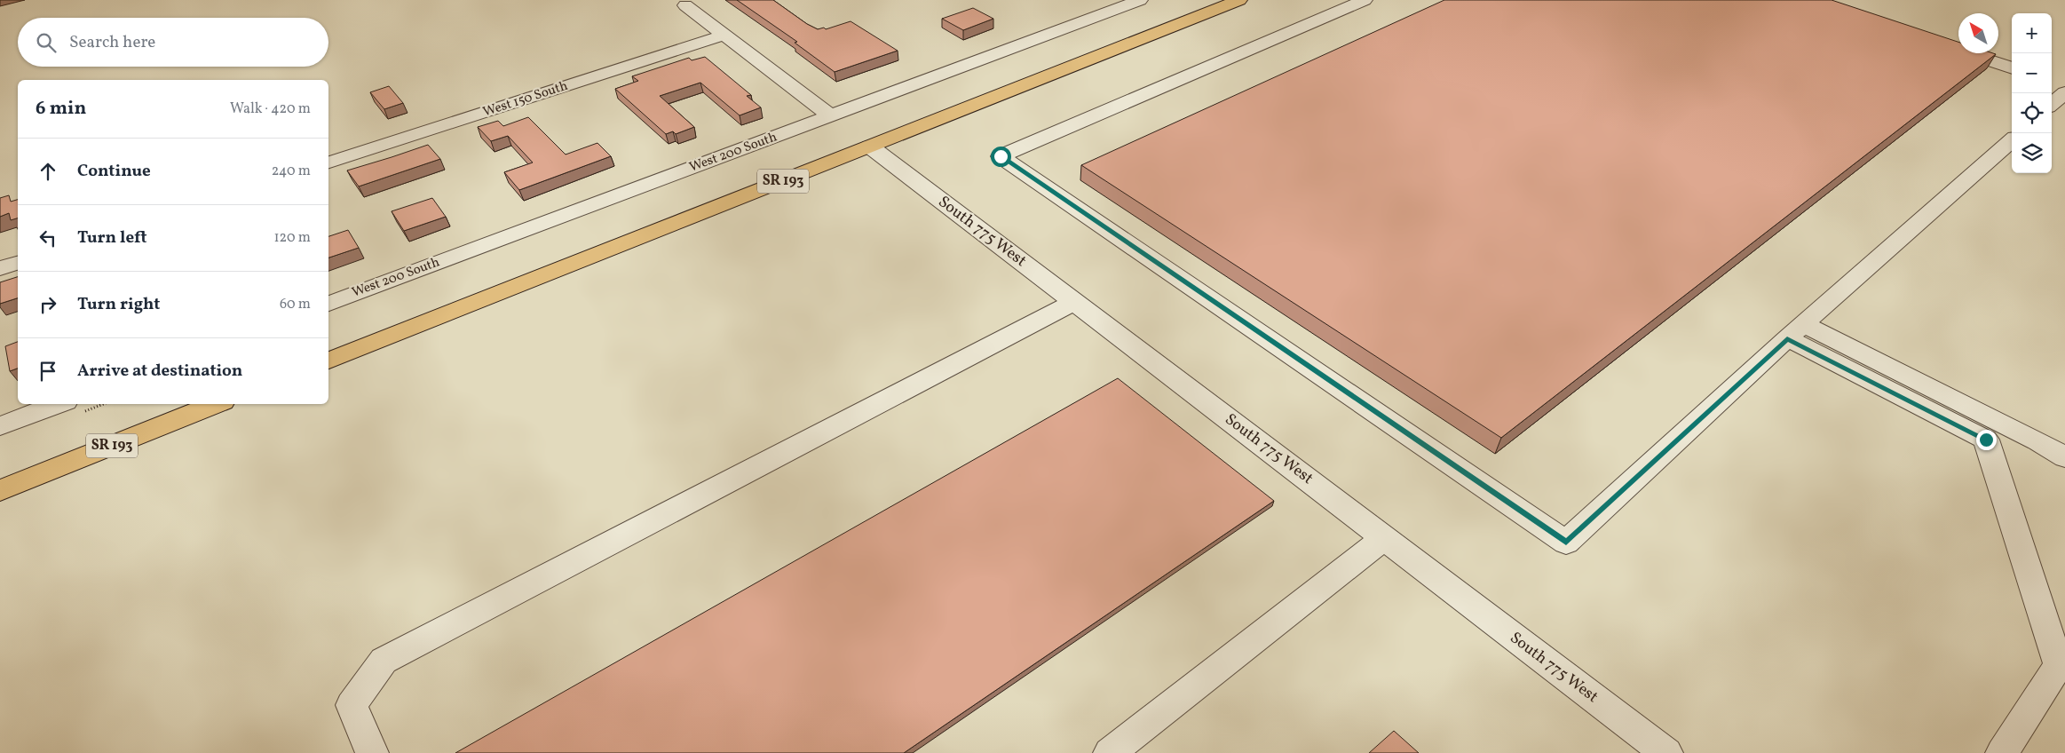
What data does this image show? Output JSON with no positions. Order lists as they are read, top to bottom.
{
  "streets": {
    "main road": ["SR 193"],
    "street": ["West 150 South", "West 200 South", "South 775 West"]
  },
  "crossings": [
    ["SR 193", "South 775 West"]
  ],
  "north": "top left",
  "page": {
    "map_buttons": ["+", "−"],
    "search": "Search here",
    "heading": ["6 min", "Walk · 420 m"],
    "list": [
      ["Continue", "240 m"],
      ["Turn left", "120 m"],
      ["Turn right", "60 m"],
      "Arrive at destination"
    ]
  }
}
